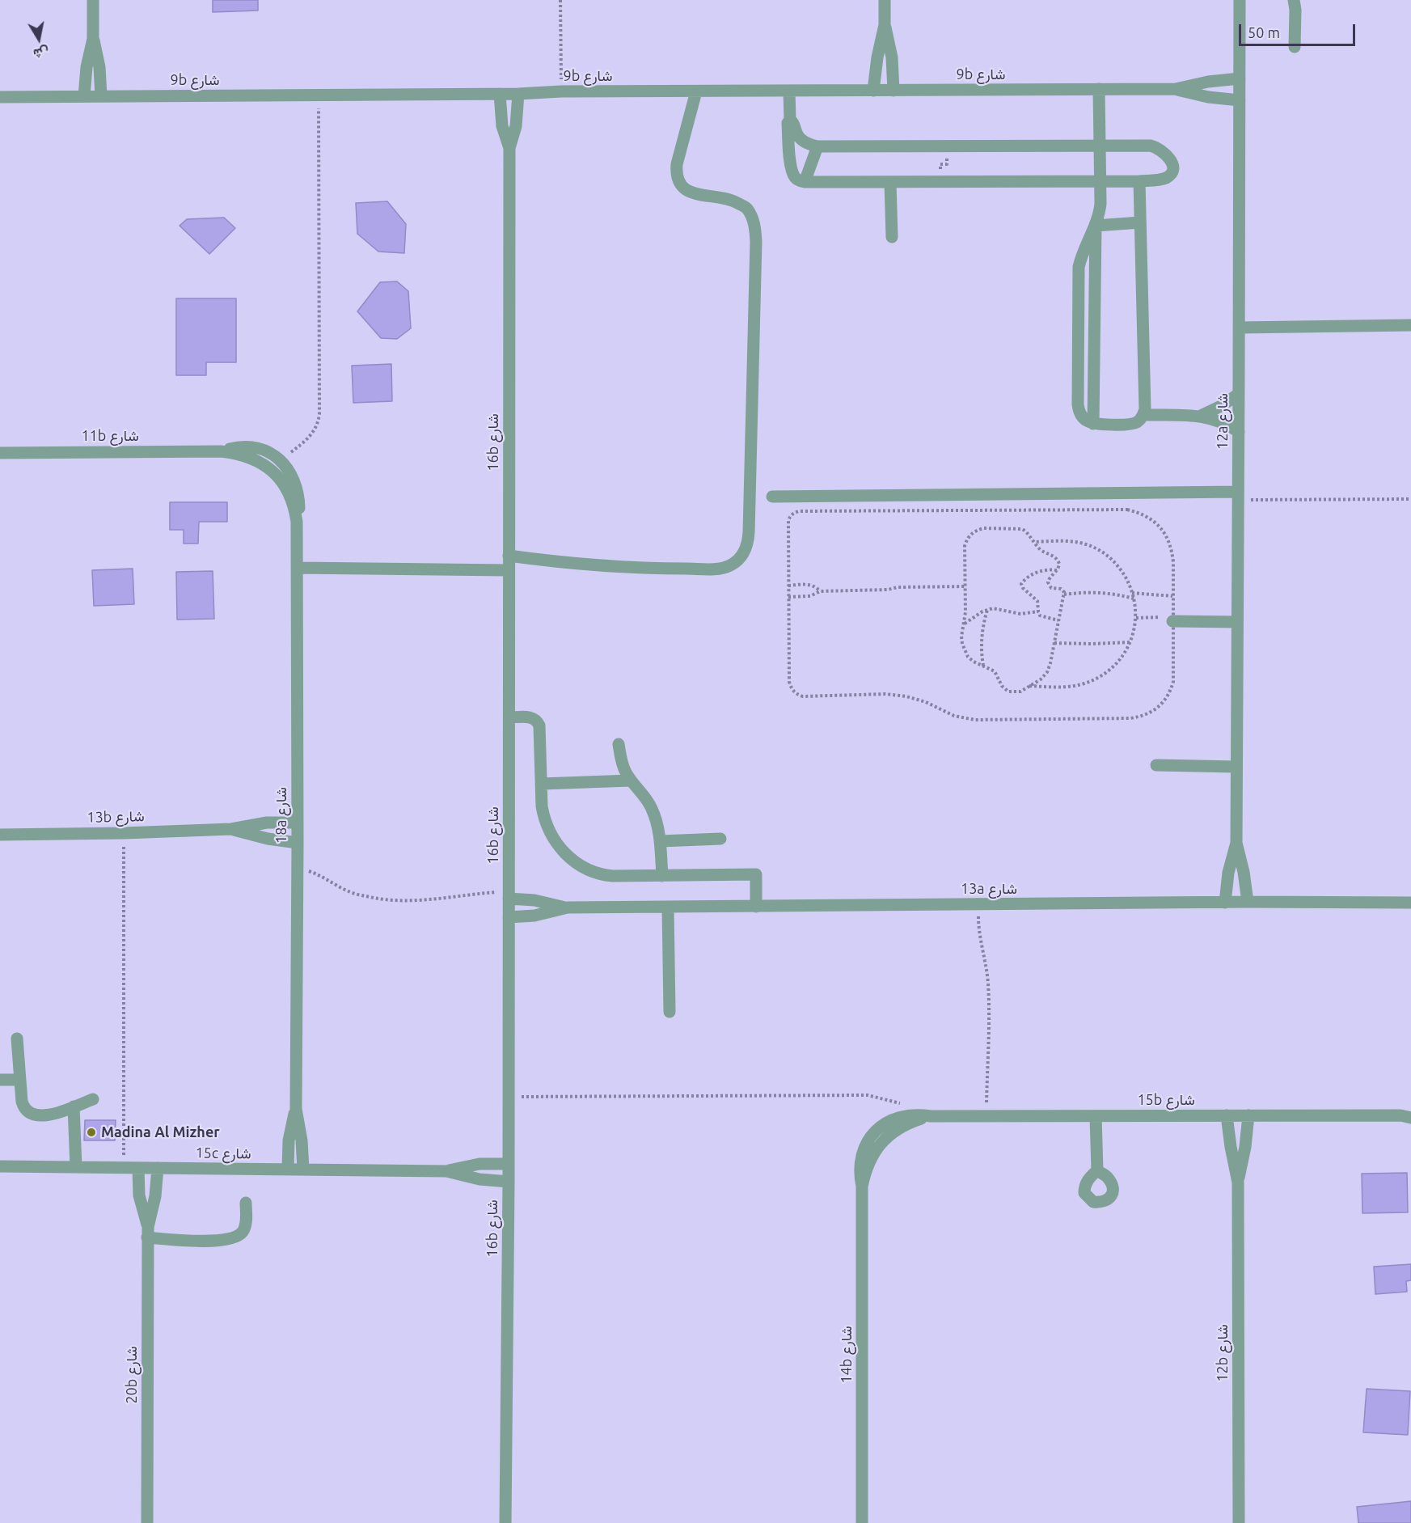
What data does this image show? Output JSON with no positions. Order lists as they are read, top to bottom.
{
  "streets": {
    "street": [
      "9b شارع",
      "12a شارع",
      "11b شارع",
      "16b شارع",
      "18a شارع",
      "13b شارع",
      "13a شارع",
      "15b شارع",
      "15c شارع",
      "12b شارع",
      "14b شارع",
      "20b شارع"
    ]
  },
  "crossings": [
    ["9b شارع", "12a شارع"],
    ["9b شارع", "16b شارع"],
    ["12a شارع", "13a شارع"],
    ["11b شارع", "18a شارع"],
    ["16b شارع", "13a شارع"],
    ["16b شارع", "15c شارع"],
    ["18a شارع", "13b شارع"],
    ["18a شارع", "15c شارع"],
    ["15b شارع", "12b شارع"],
    ["15b شارع", "14b شارع"],
    ["15c شارع", "20b شارع"]
  ],
  "places": ["Madina Al Mizher"],
  "scale_bar": "50 m",
  "north": "bottom"
}
